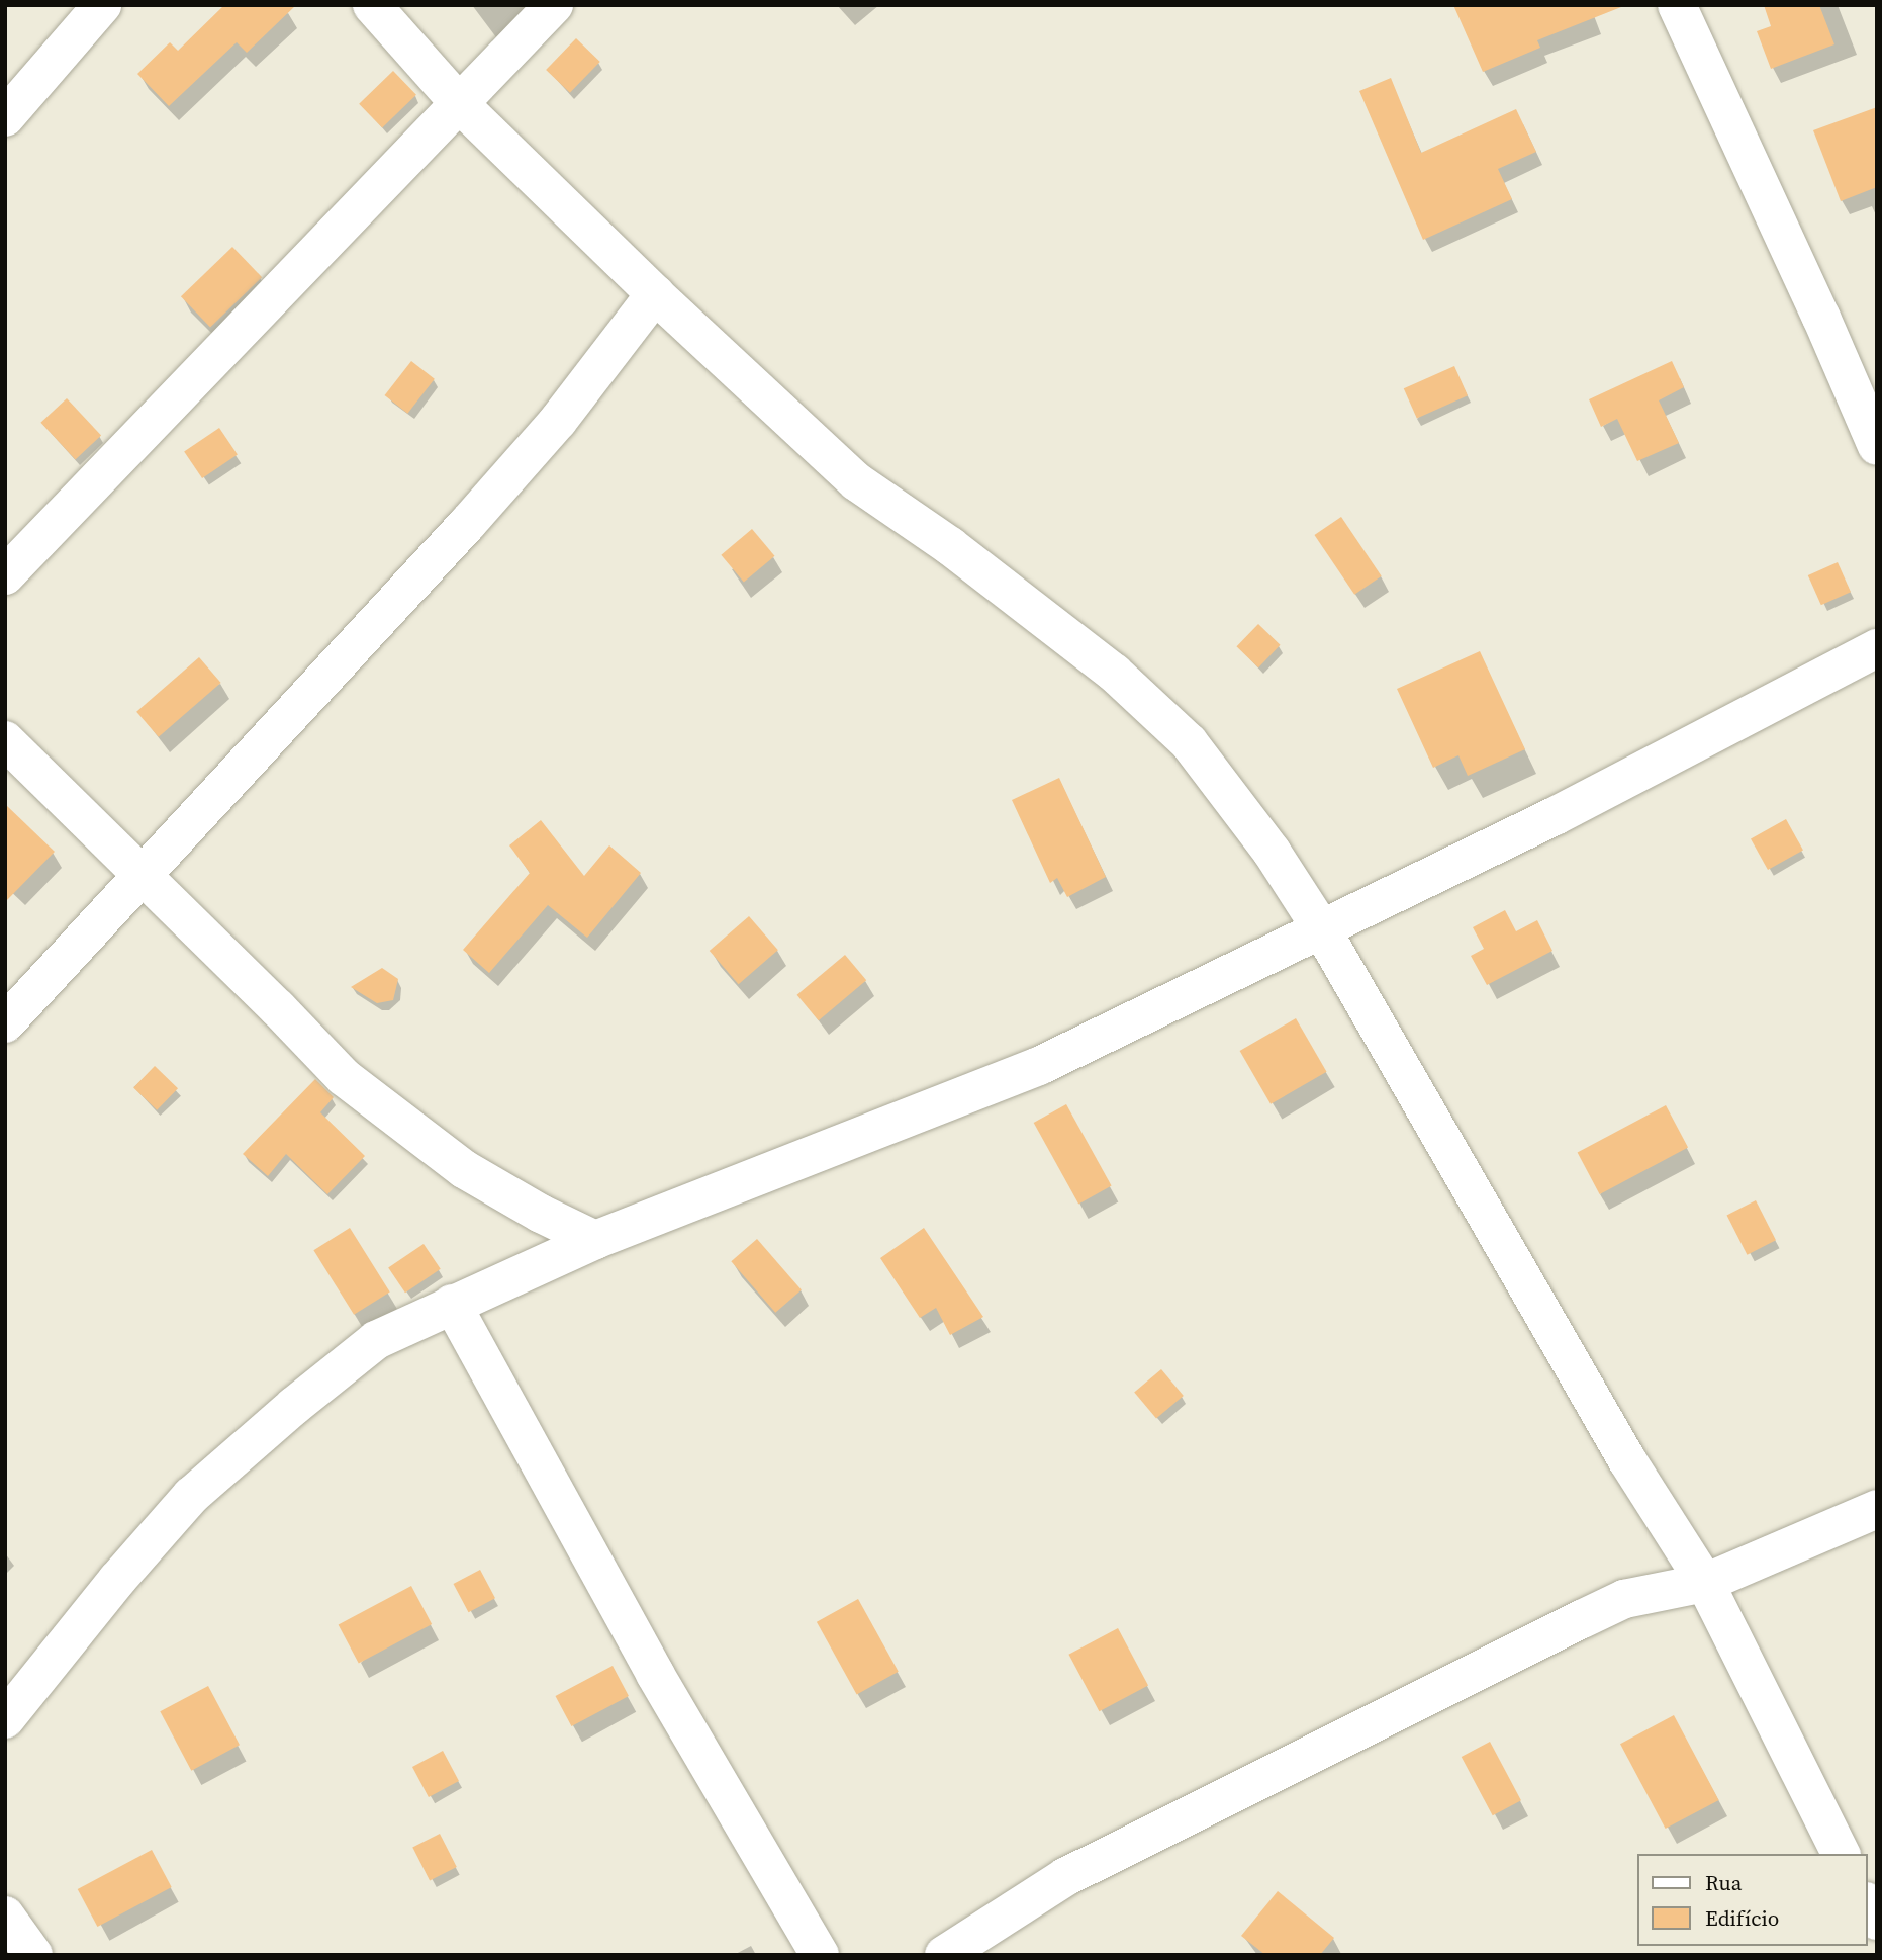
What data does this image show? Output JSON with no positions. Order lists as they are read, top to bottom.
{
  "legend": ["Rua", "Edifício"]
}
